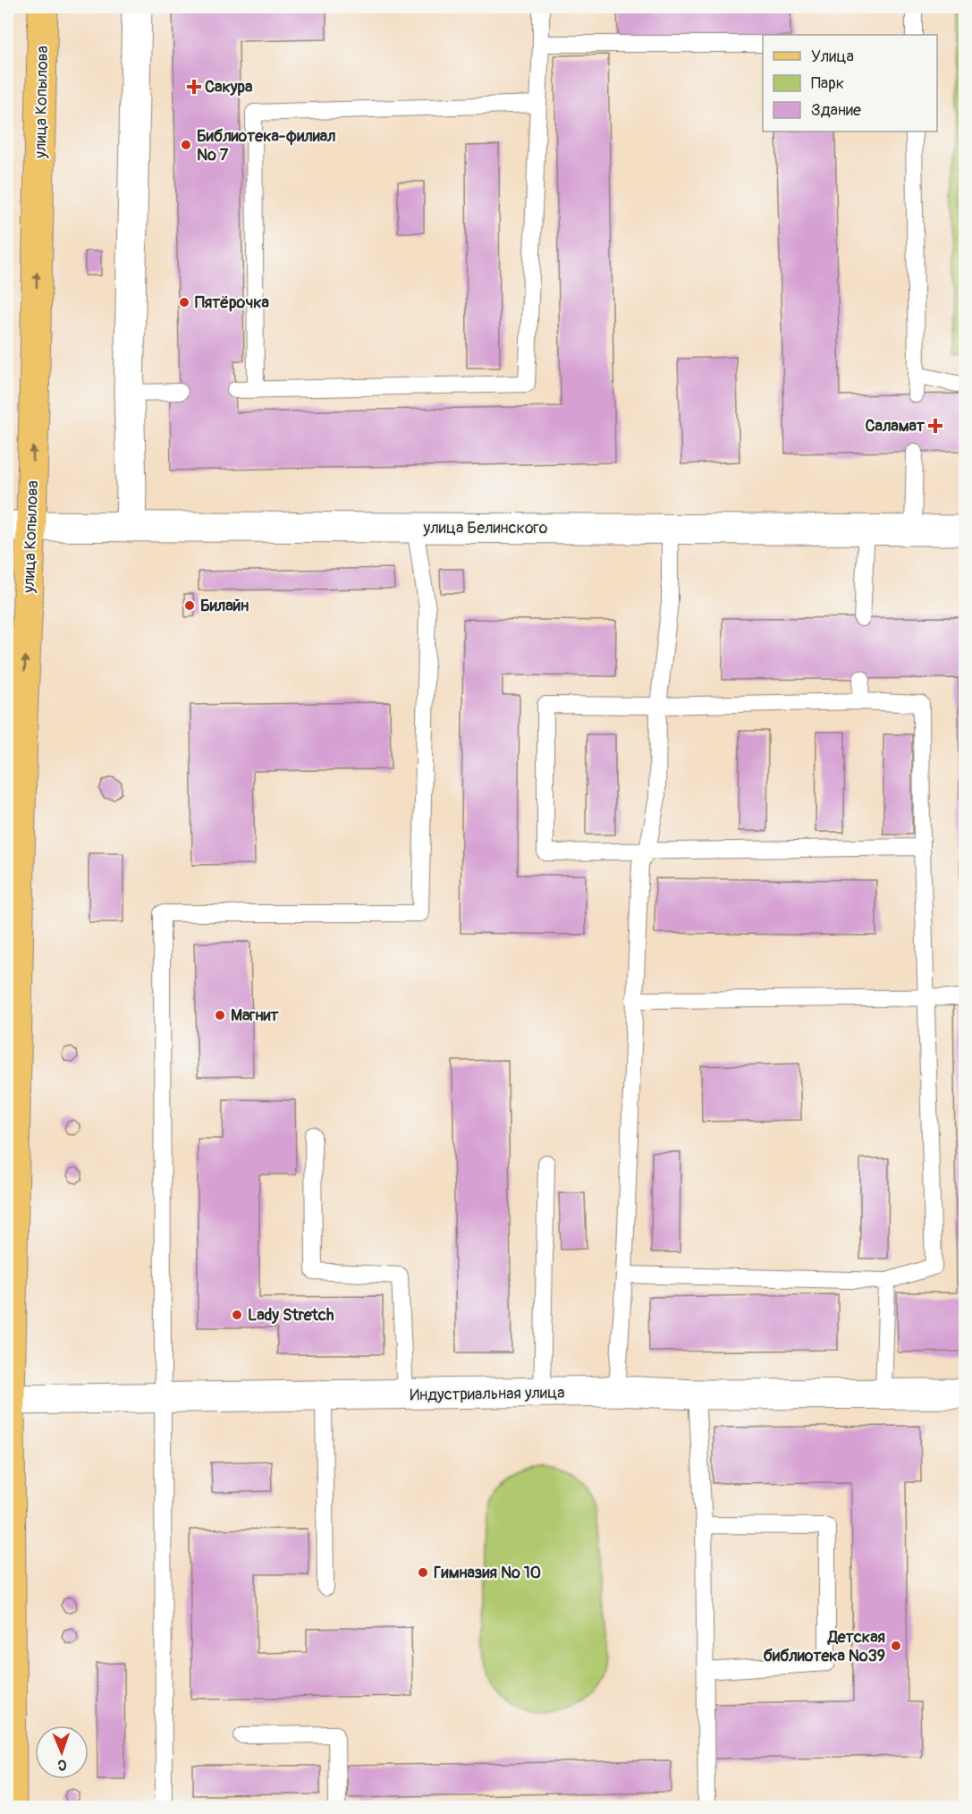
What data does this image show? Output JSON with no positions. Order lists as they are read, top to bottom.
{
  "streets": {
    "main road": ["улица Копылова"],
    "street": ["улица Белинского", "Индустриальная улица"]
  },
  "crossings": [
    ["улица Копылова", "улица Белинского"],
    ["улица Копылова", "Индустриальная улица"]
  ],
  "one_way": ["улица Копылова"],
  "places": {
    "health": ["Сакура", "Саламат"],
    "other": [
      "Библиотека-филиал № 7",
      "Пятёрочка",
      "Билайн",
      "Магнит",
      "Lady Stretch",
      "Гимназия № 10",
      "Детская библиотека №39"
    ]
  },
  "legend": ["Улица", "Парк", "Здание"],
  "north": "bottom"
}
